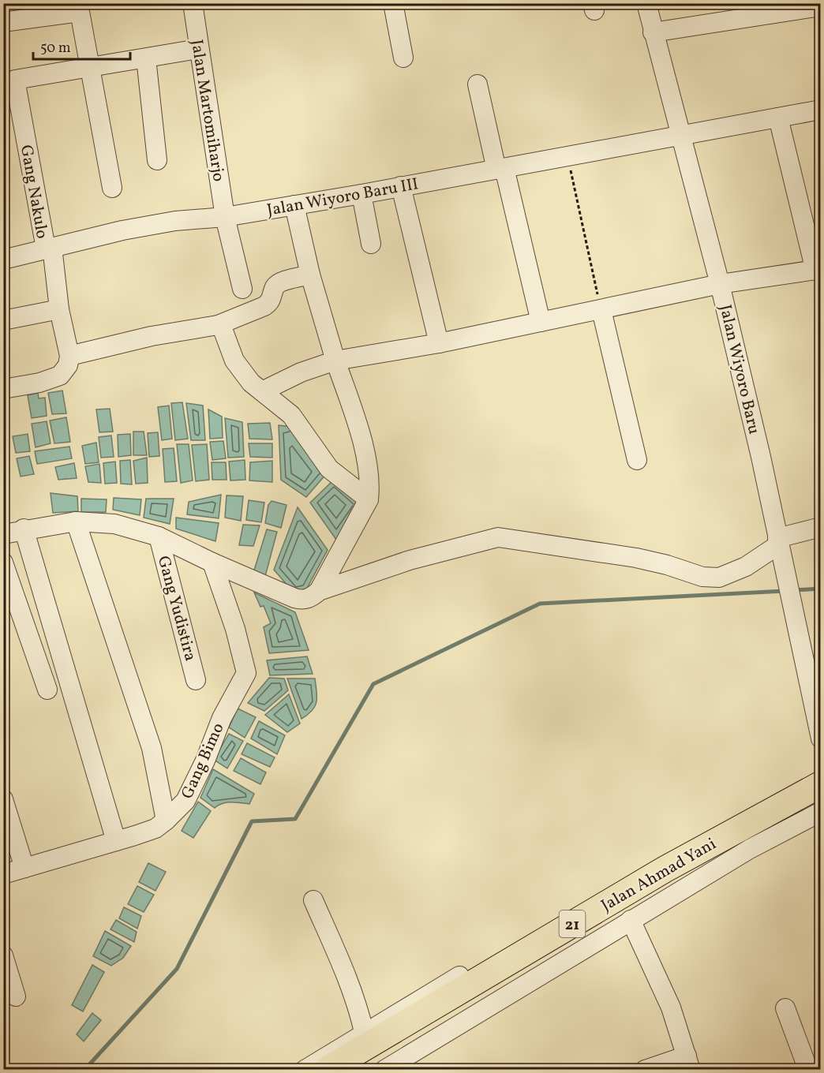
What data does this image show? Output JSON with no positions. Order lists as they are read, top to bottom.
{
  "streets": {
    "highway": ["Jalan Ahmad Yani", "21"],
    "street": [
      "Jalan Martomiharjo",
      "Gang Nakulo",
      "Jalan Wiyoro Baru III",
      "Jalan Wiyoro Baru",
      "Gang Yudistira",
      "Gang Bimo"
    ]
  },
  "crossings": [
    ["Jalan Martomiharjo", "Jalan Wiyoro Baru III"],
    ["Gang Nakulo", "Jalan Wiyoro Baru III"],
    ["Jalan Wiyoro Baru III", "Jalan Wiyoro Baru"]
  ],
  "scale_bar": "50 m"
}
